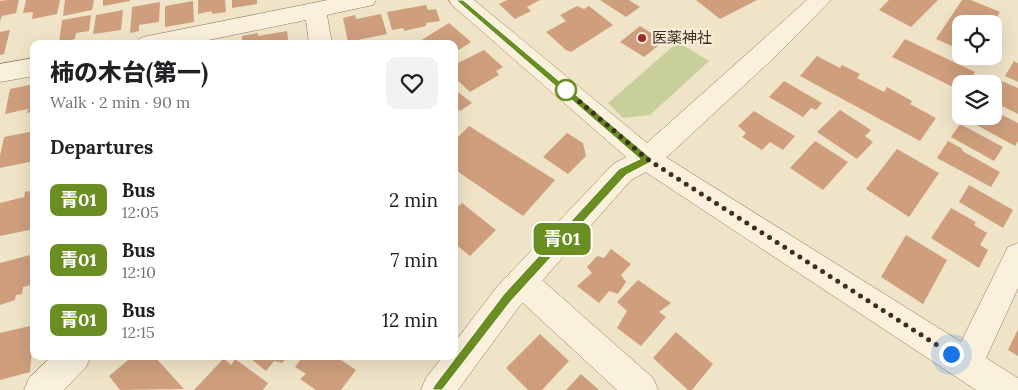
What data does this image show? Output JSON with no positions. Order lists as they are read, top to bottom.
{
  "places": ["医薬神社"],
  "lines": ["bus line 青01"],
  "page": {
    "on_map": "青01",
    "heading": [
      ["柿の木台(第一)", "Walk · 2 min · 90 m"],
      "Departures"
    ],
    "list": [
      {
        "mark": "青01",
        "name": "Bus",
        "note": "12:05",
        "value": "2 min"
      },
      {
        "mark": "青01",
        "name": "Bus",
        "note": "12:10",
        "value": "7 min"
      },
      {
        "mark": "青01",
        "name": "Bus",
        "note": "12:15",
        "value": "12 min"
      }
    ]
  }
}
